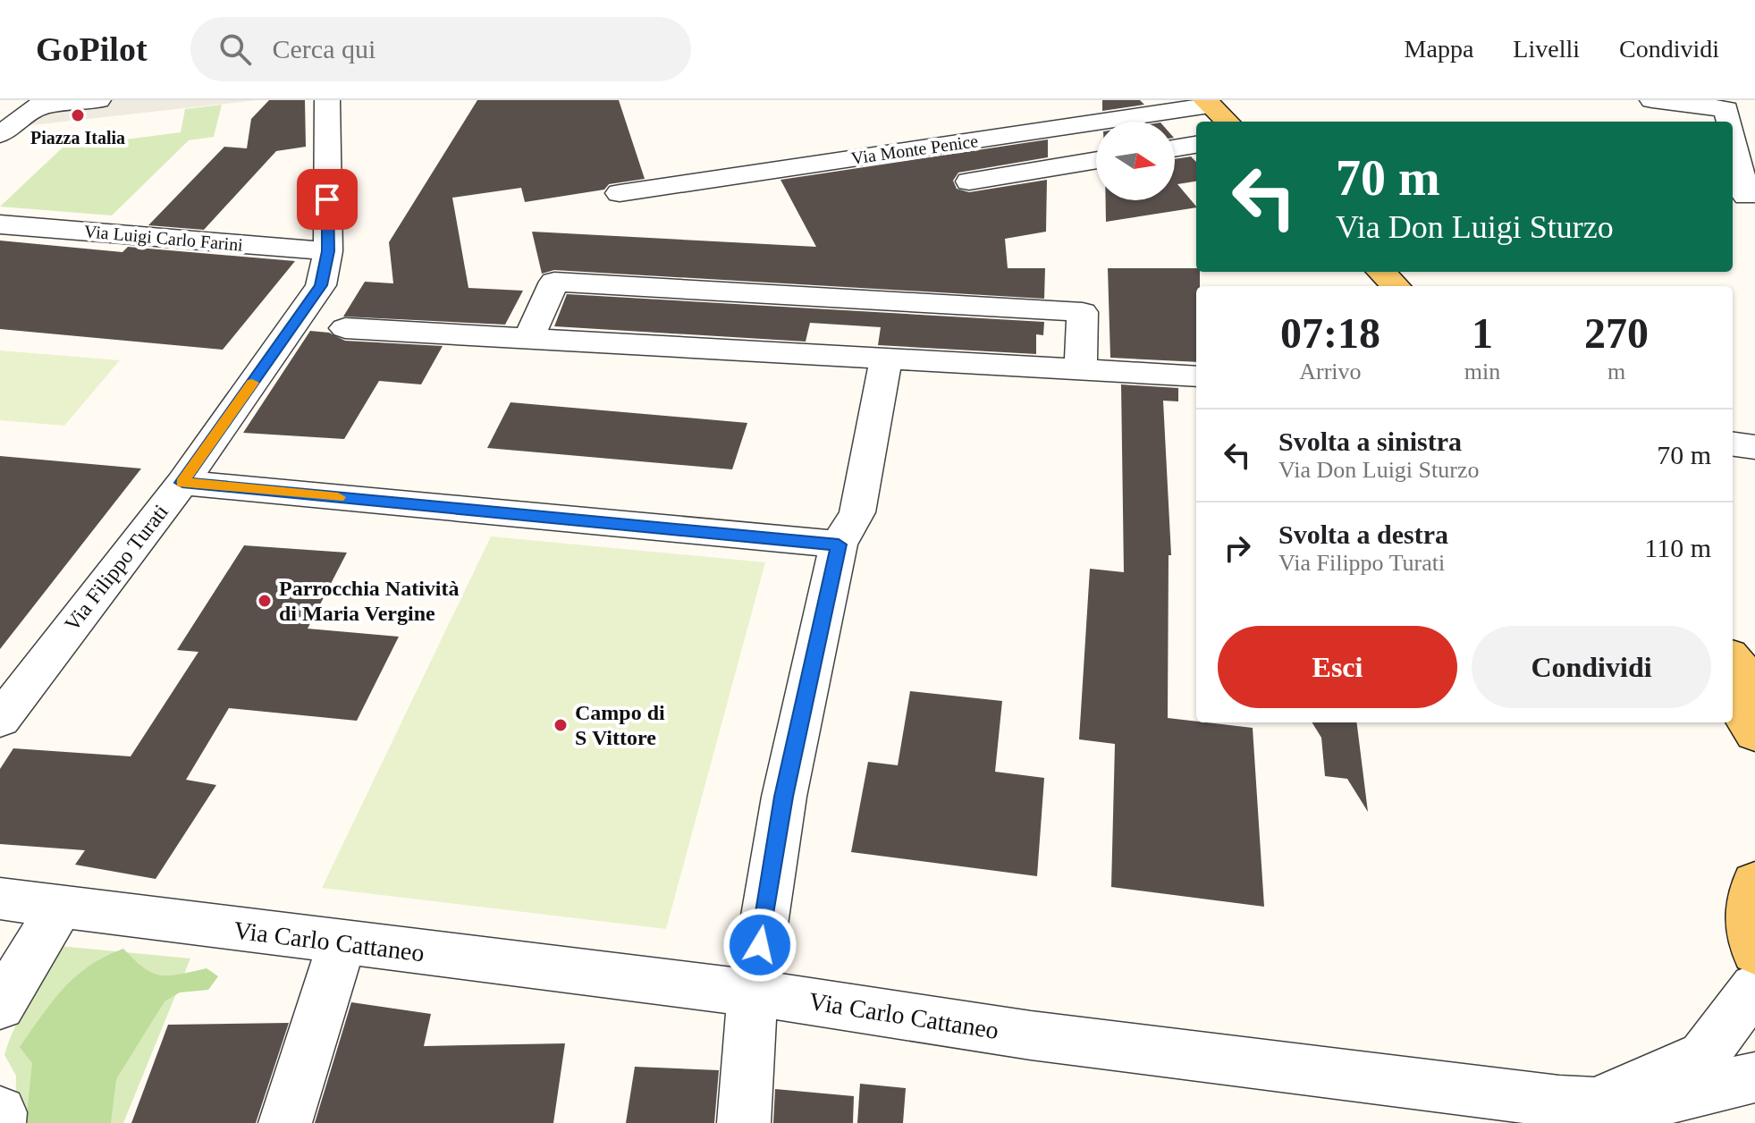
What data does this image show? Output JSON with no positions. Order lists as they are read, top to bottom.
{
  "streets": {
    "street": [
      "Via Monte Penice",
      "Via Luigi Carlo Farini",
      "Via Filippo Turati",
      "Via Carlo Cattaneo"
    ]
  },
  "crossings": [
    ["Via Luigi Carlo Farini", "Via Filippo Turati"]
  ],
  "places": ["Piazza Italia", "Parrocchia Natività di Maria Vergine", "Campo di S Vittore"],
  "north": "right",
  "page": {
    "header": "GoPilot",
    "search": "Cerca qui",
    "nav": ["Mappa", "Livelli", "Condividi"],
    "turn": ["70 m", "Via Don Luigi Sturzo"],
    "eta": [
      "07:18",
      "Arrivo",
      "1",
      "min",
      "270",
      "m"
    ],
    "list": [
      {
        "name": "Svolta a sinistra",
        "note": "Via Don Luigi Sturzo",
        "value": "70 m"
      },
      {
        "name": "Svolta a destra",
        "note": "Via Filippo Turati",
        "value": "110 m"
      }
    ],
    "buttons": ["Esci", "Condividi"]
  }
}
